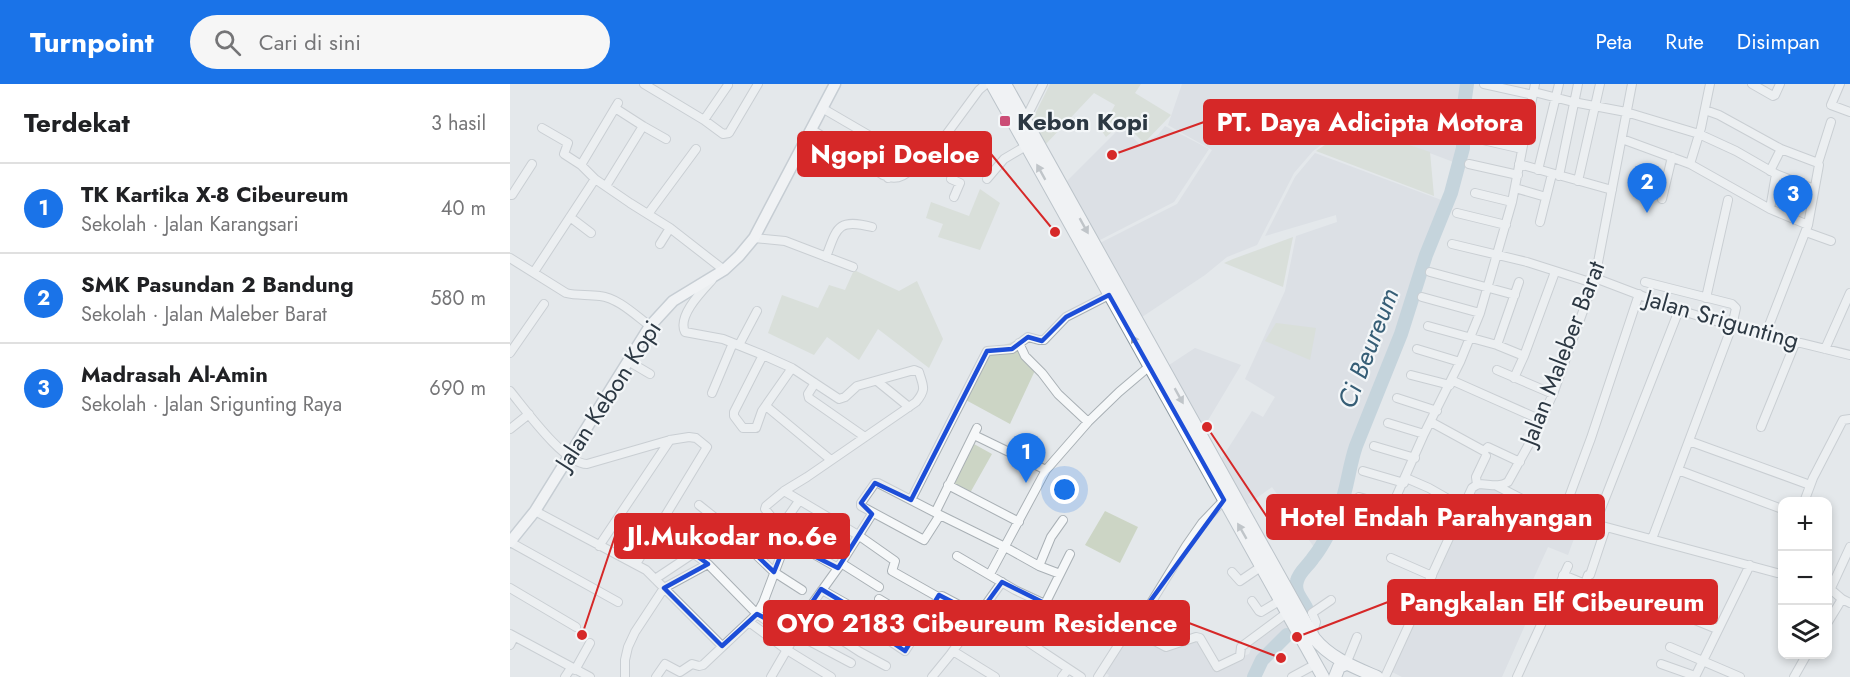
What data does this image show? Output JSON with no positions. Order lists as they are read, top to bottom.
{
  "streets": {
    "main road": ["Jalan Kebon Kopi"],
    "street": ["Jalan Srigunting", "Jalan Maleber Barat"]
  },
  "crossings": [
    ["Jalan Srigunting", "Jalan Maleber Barat"]
  ],
  "water": ["Ci Beureum"],
  "places": {
    "transit": ["Kebon Kopi"],
    "other": [
      "PT. Daya Adicipta Motora",
      "Ngopi Doeloe",
      "Hotel Endah Parahyangan",
      "Jl.Mukodar no.6e",
      "Pangkalan Elf Cibeureum",
      "OYO 2183 Cibeureum Residence"
    ]
  },
  "page": {
    "header": "Turnpoint",
    "search": "Cari di sini",
    "nav": ["Peta", "Rute", "Disimpan"],
    "heading": ["Terdekat", "3 hasil"],
    "list": [
      {
        "mark": "1",
        "name": "TK Kartika X-8 Cibeureum",
        "note": "Sekolah · Jalan Karangsari",
        "value": "40 m"
      },
      {
        "mark": "2",
        "name": "SMK Pasundan 2 Bandung",
        "note": "Sekolah · Jalan Maleber Barat",
        "value": "580 m"
      },
      {
        "mark": "3",
        "name": "Madrasah Al-Amin",
        "note": "Sekolah · Jalan Srigunting Raya",
        "value": "690 m"
      }
    ],
    "pins": ["2", "3", "1"],
    "map_buttons": ["+", "−"]
  }
}
